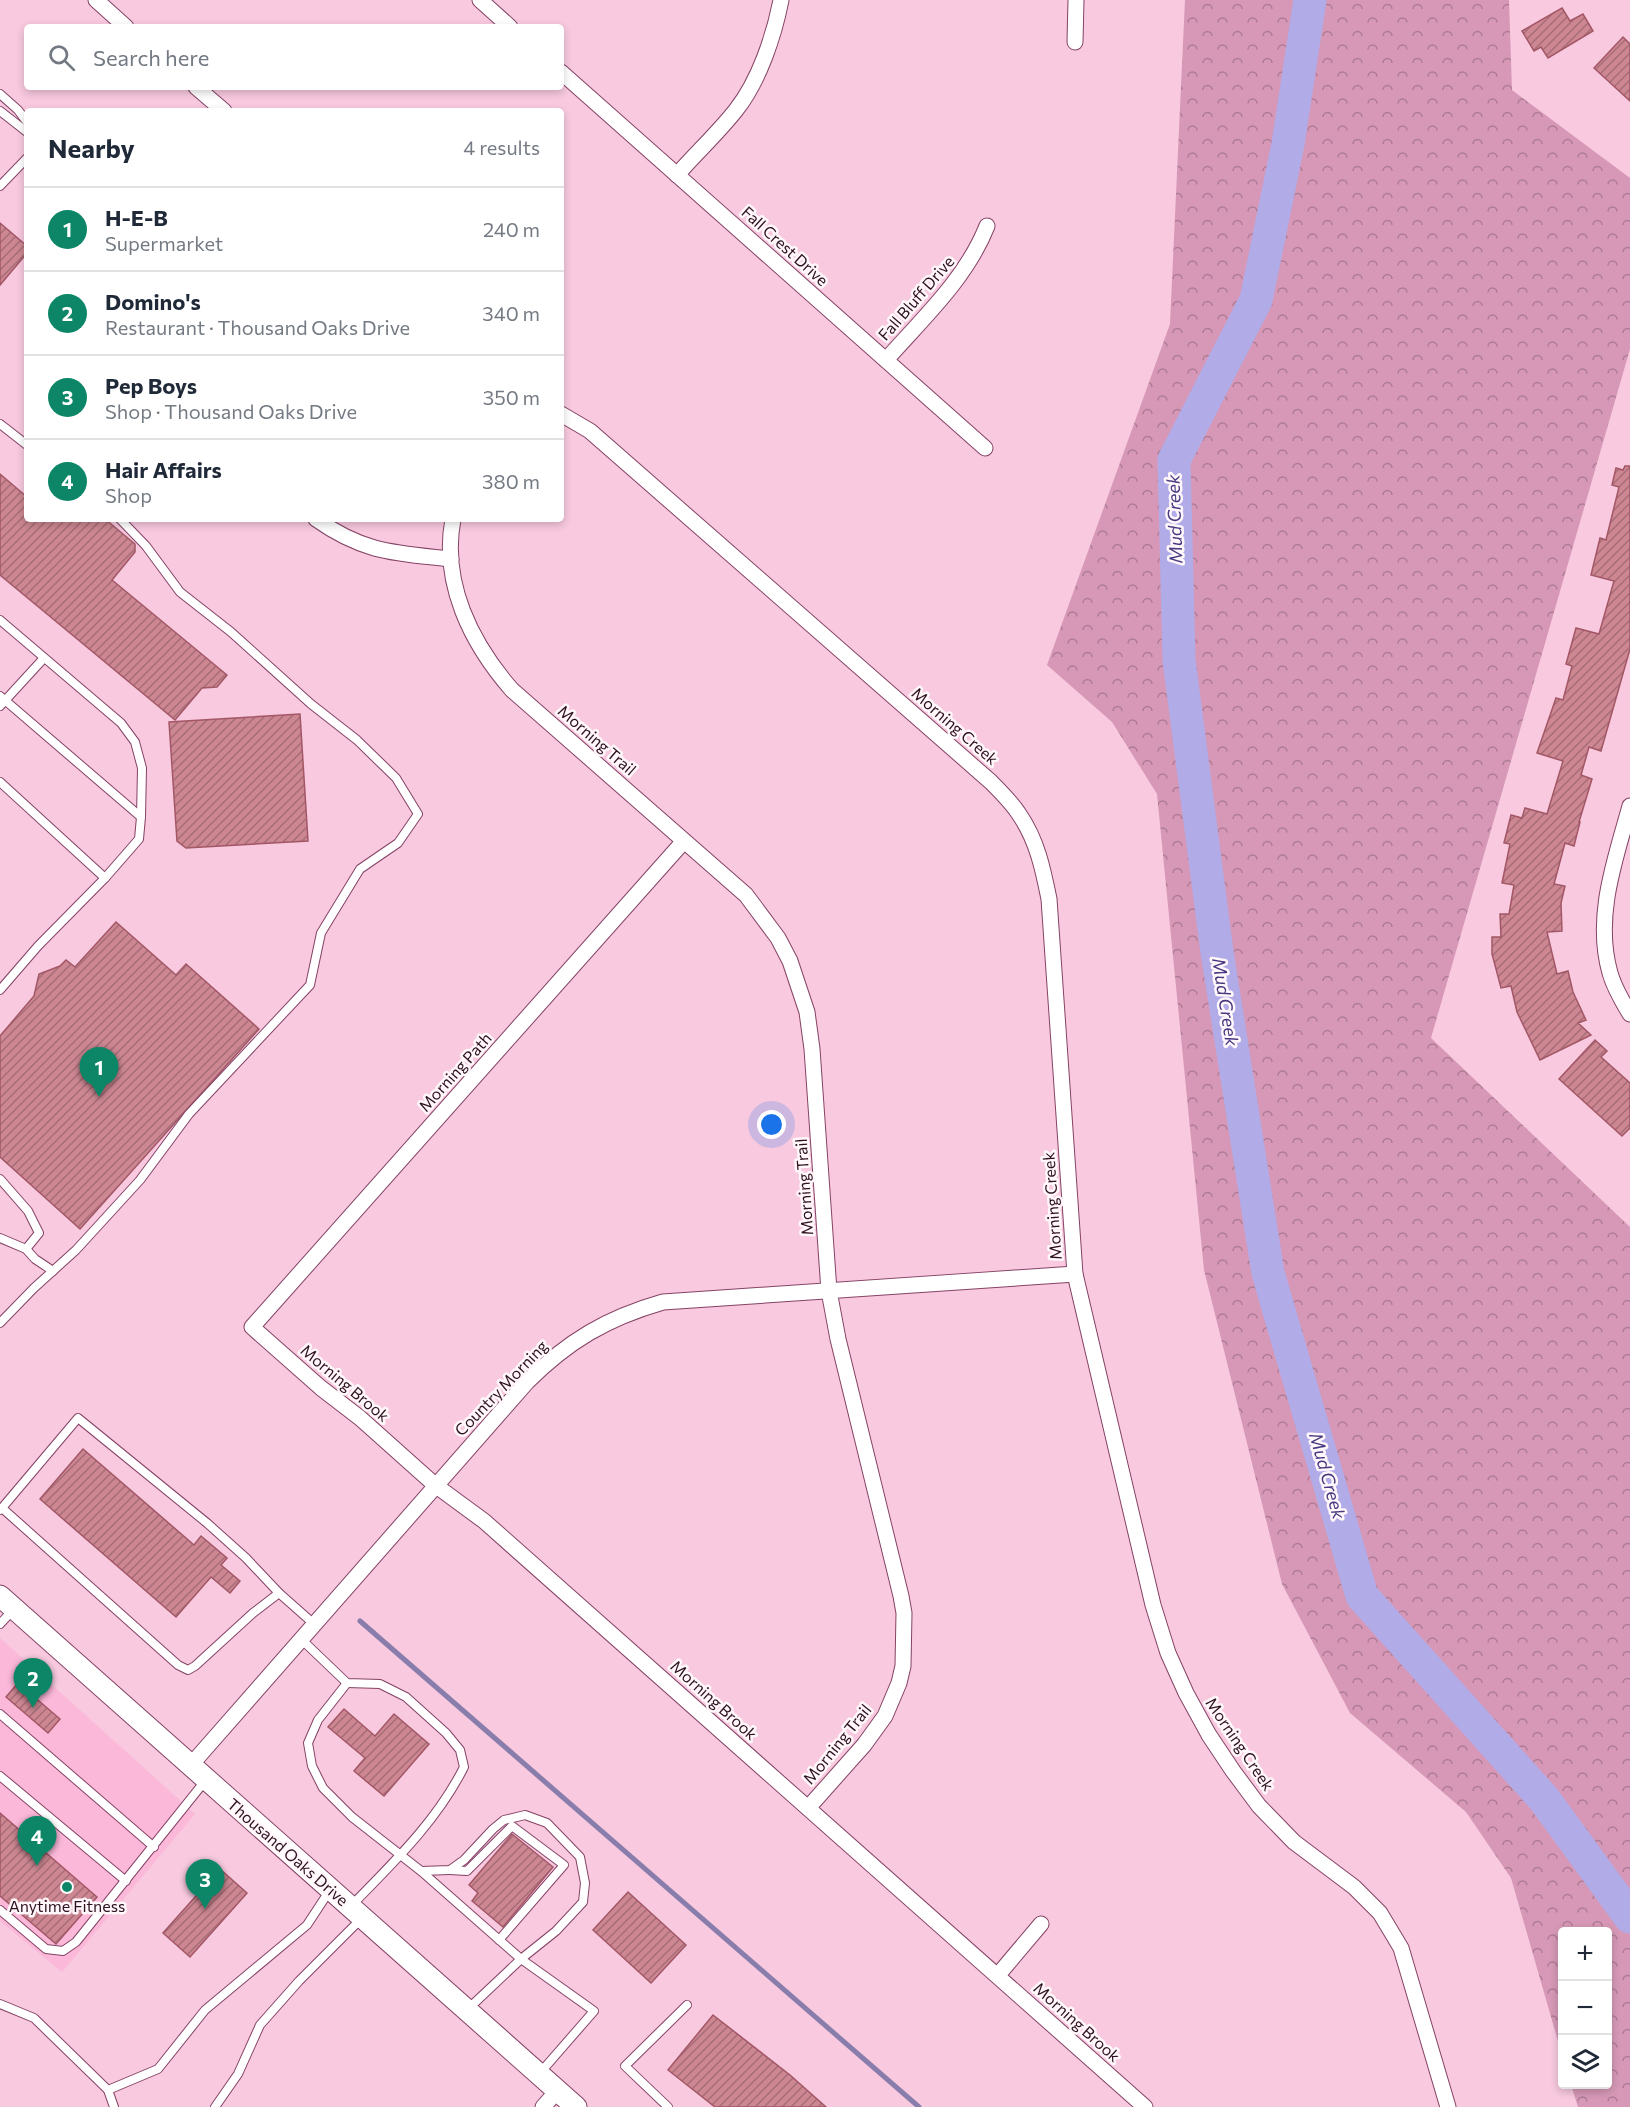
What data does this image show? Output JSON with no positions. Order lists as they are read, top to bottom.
{
  "streets": {
    "main road": ["Thousand Oaks Drive"],
    "street": [
      "Fall Crest Drive",
      "Fall Bluff Drive",
      "Morning Creek",
      "Morning Trail",
      "Morning Path",
      "Morning Brook",
      "Country Morning"
    ]
  },
  "crossings": [
    ["Fall Crest Drive", "Fall Bluff Drive"],
    ["Morning Creek", "Country Morning"],
    ["Morning Trail", "Morning Path"],
    ["Morning Trail", "Morning Brook"],
    ["Morning Trail", "Country Morning"],
    ["Morning Path", "Morning Brook"],
    ["Morning Brook", "Country Morning"],
    ["Country Morning", "Thousand Oaks Drive"]
  ],
  "water": ["Mud Creek"],
  "places": ["Anytime Fitness"],
  "page": {
    "search": "Search here",
    "heading": ["Nearby", "4 results"],
    "list": [
      {
        "mark": "1",
        "name": "H-E-B",
        "note": "Supermarket",
        "value": "240 m"
      },
      {
        "mark": "2",
        "name": "Domino's",
        "note": "Restaurant · Thousand Oaks Drive",
        "value": "340 m"
      },
      {
        "mark": "3",
        "name": "Pep Boys",
        "note": "Shop · Thousand Oaks Drive",
        "value": "350 m"
      },
      {
        "mark": "4",
        "name": "Hair Affairs",
        "note": "Shop",
        "value": "380 m"
      }
    ],
    "pins": [
      "1",
      "2",
      "4",
      "3"
    ],
    "map_buttons": ["+", "−"]
  }
}
